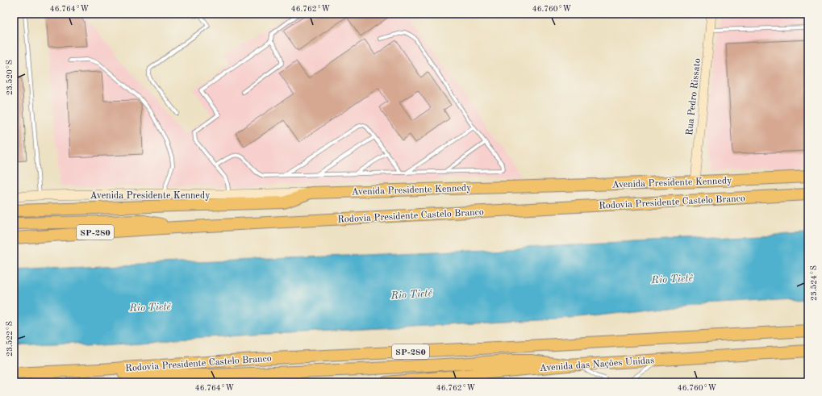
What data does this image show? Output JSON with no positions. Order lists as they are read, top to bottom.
{
  "streets": {
    "highway": [
      "Avenida Presidente Kennedy",
      "Rodovia Presidente Castelo Branco",
      "SP-280",
      "Avenida das Nações Unidas"
    ],
    "main road": ["Rua Pedro Rissato"]
  },
  "crossings": [
    ["Rua Pedro Rissato", "Avenida Presidente Kennedy"]
  ],
  "water": ["Rio Tietê"],
  "coordinates": [
    "46.764°W",
    "46.762°W",
    "46.760°W",
    "23.520°S",
    "23.524°S",
    "23.522°S"
  ]
}
